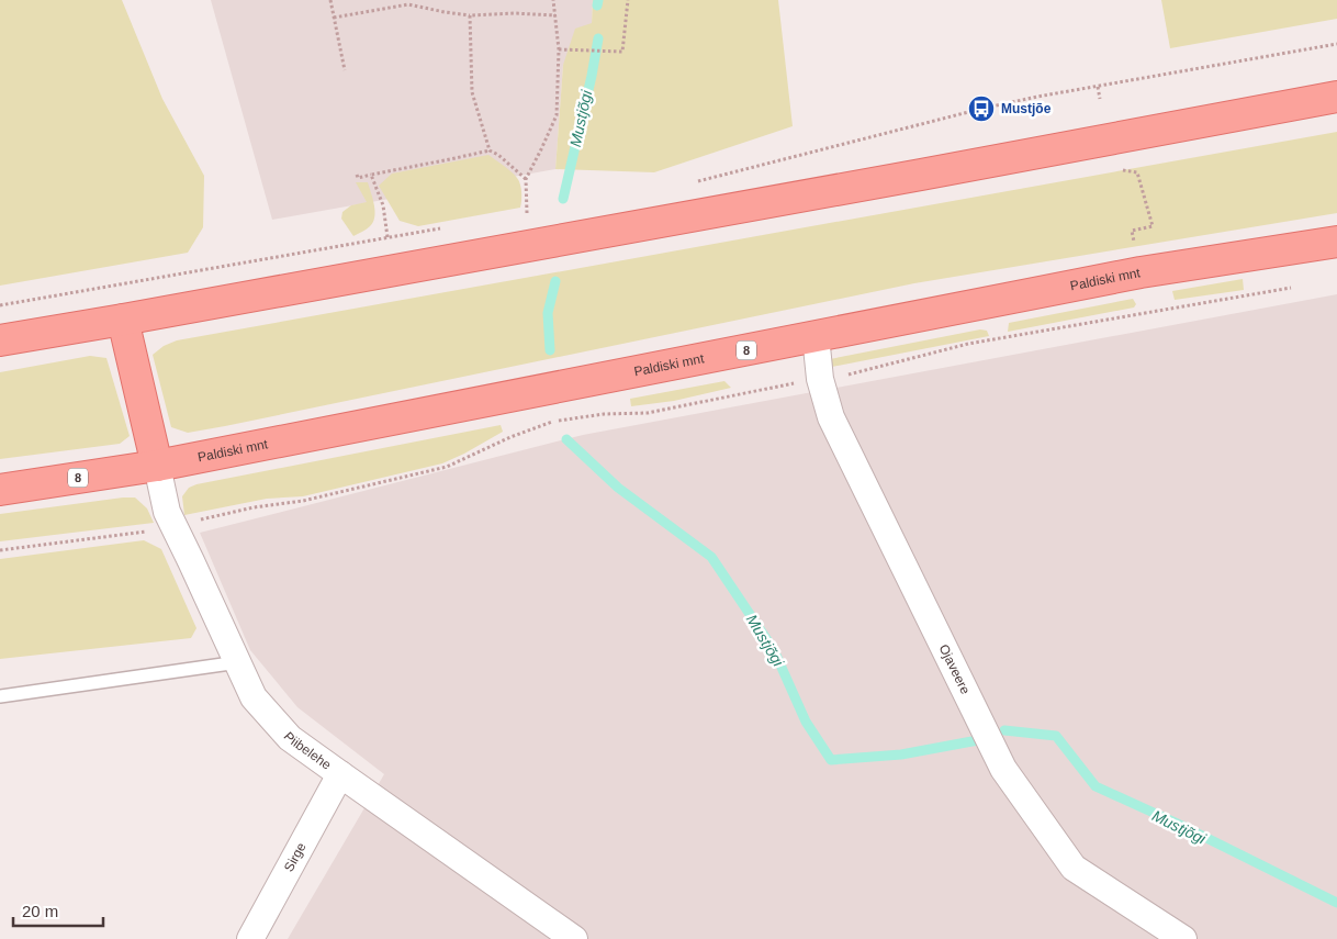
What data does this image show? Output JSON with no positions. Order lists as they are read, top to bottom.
{
  "streets": {
    "main road": ["Paldiski mnt", "8"],
    "street": ["Ojaveere", "Piibelehe", "Sirge"]
  },
  "crossings": [
    ["Paldiski mnt", "Ojaveere"],
    ["Paldiski mnt", "Piibelehe"],
    ["Piibelehe", "Sirge"]
  ],
  "water": ["Mustjõgi"],
  "places": {
    "bus stop": ["Mustjõe"]
  },
  "scale_bar": "20 m"
}
